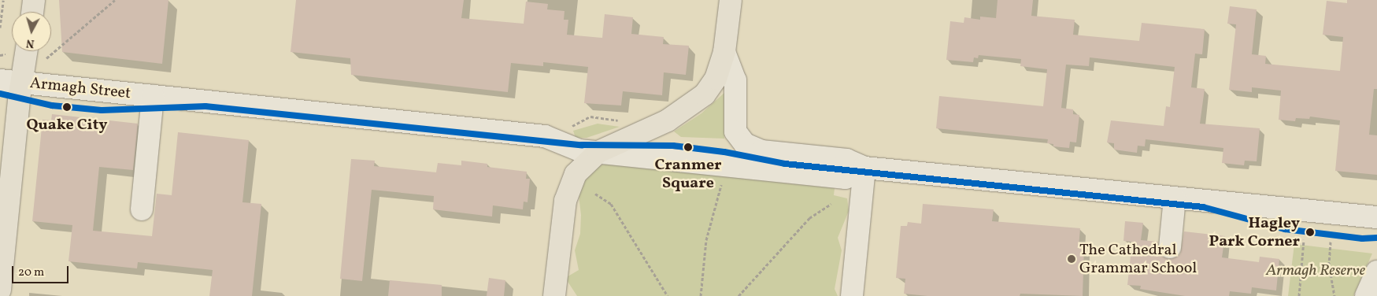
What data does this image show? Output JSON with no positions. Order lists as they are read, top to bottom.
{
  "streets": {
    "street": ["Armagh Street"]
  },
  "parks": ["Armagh Reserve"],
  "places": [
    "Quake City",
    "Cranmer Square",
    "Hagley Park Corner",
    "The Cathedral Grammar School"
  ],
  "scale_bar": "20 m",
  "north": "bottom"
}
